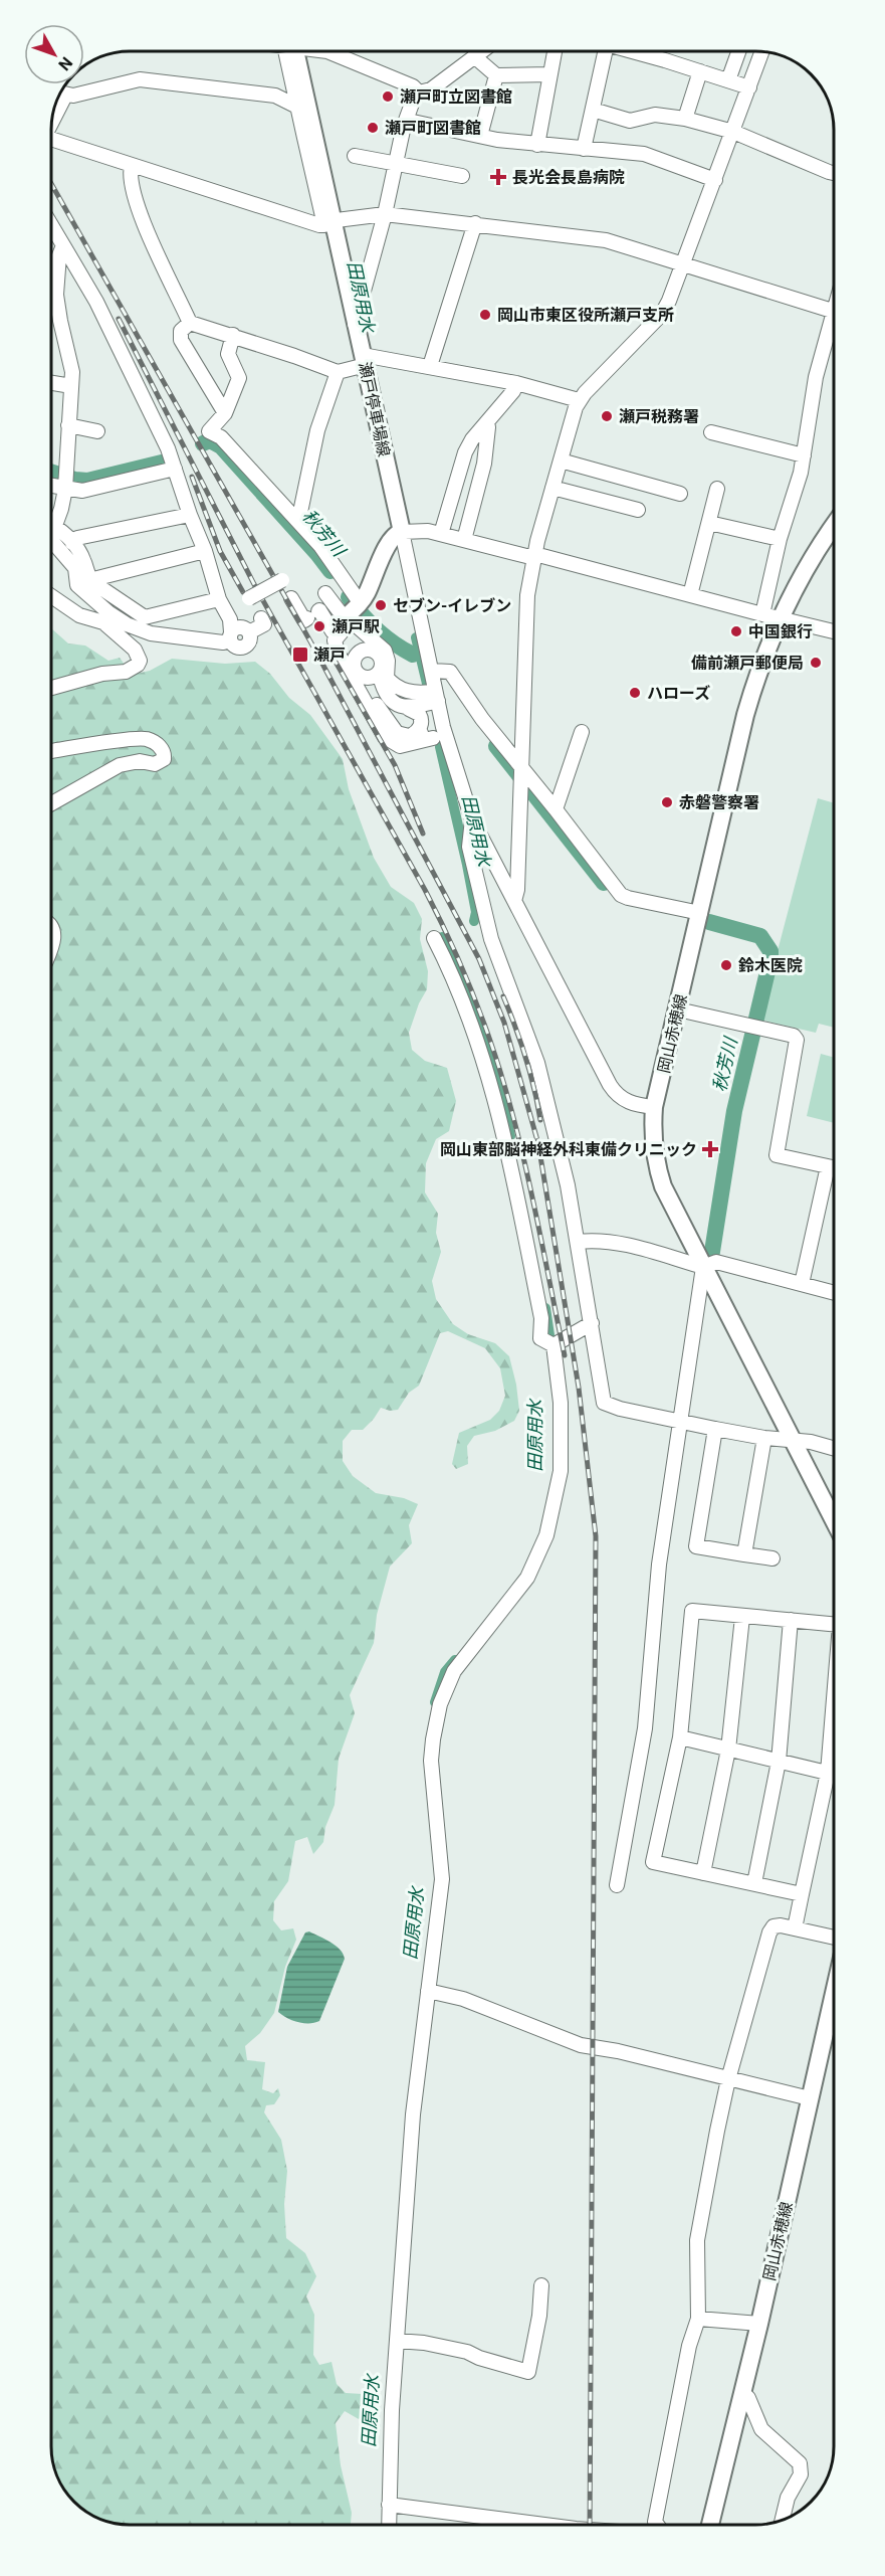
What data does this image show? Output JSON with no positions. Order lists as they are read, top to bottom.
{
  "streets": {
    "main road": ["瀬戸停車場線", "岡山赤穂線"]
  },
  "water": ["田原用水", "秋芳川"],
  "places": {
    "other": [
      "瀬戸町立図書館",
      "瀬戸町図書館",
      "岡山市東区役所瀬戸支所",
      "瀬戸税務署",
      "セブン-イレブン",
      "瀬戸駅",
      "中国銀行",
      "備前瀬戸郵便局",
      "ハローズ",
      "赤磐警察署",
      "鈴木医院"
    ],
    "health": ["長光会長島病院", "岡山東部脳神経外科東備クリニック"],
    "transit": ["瀬戸"]
  },
  "north": "bottom right"
}
